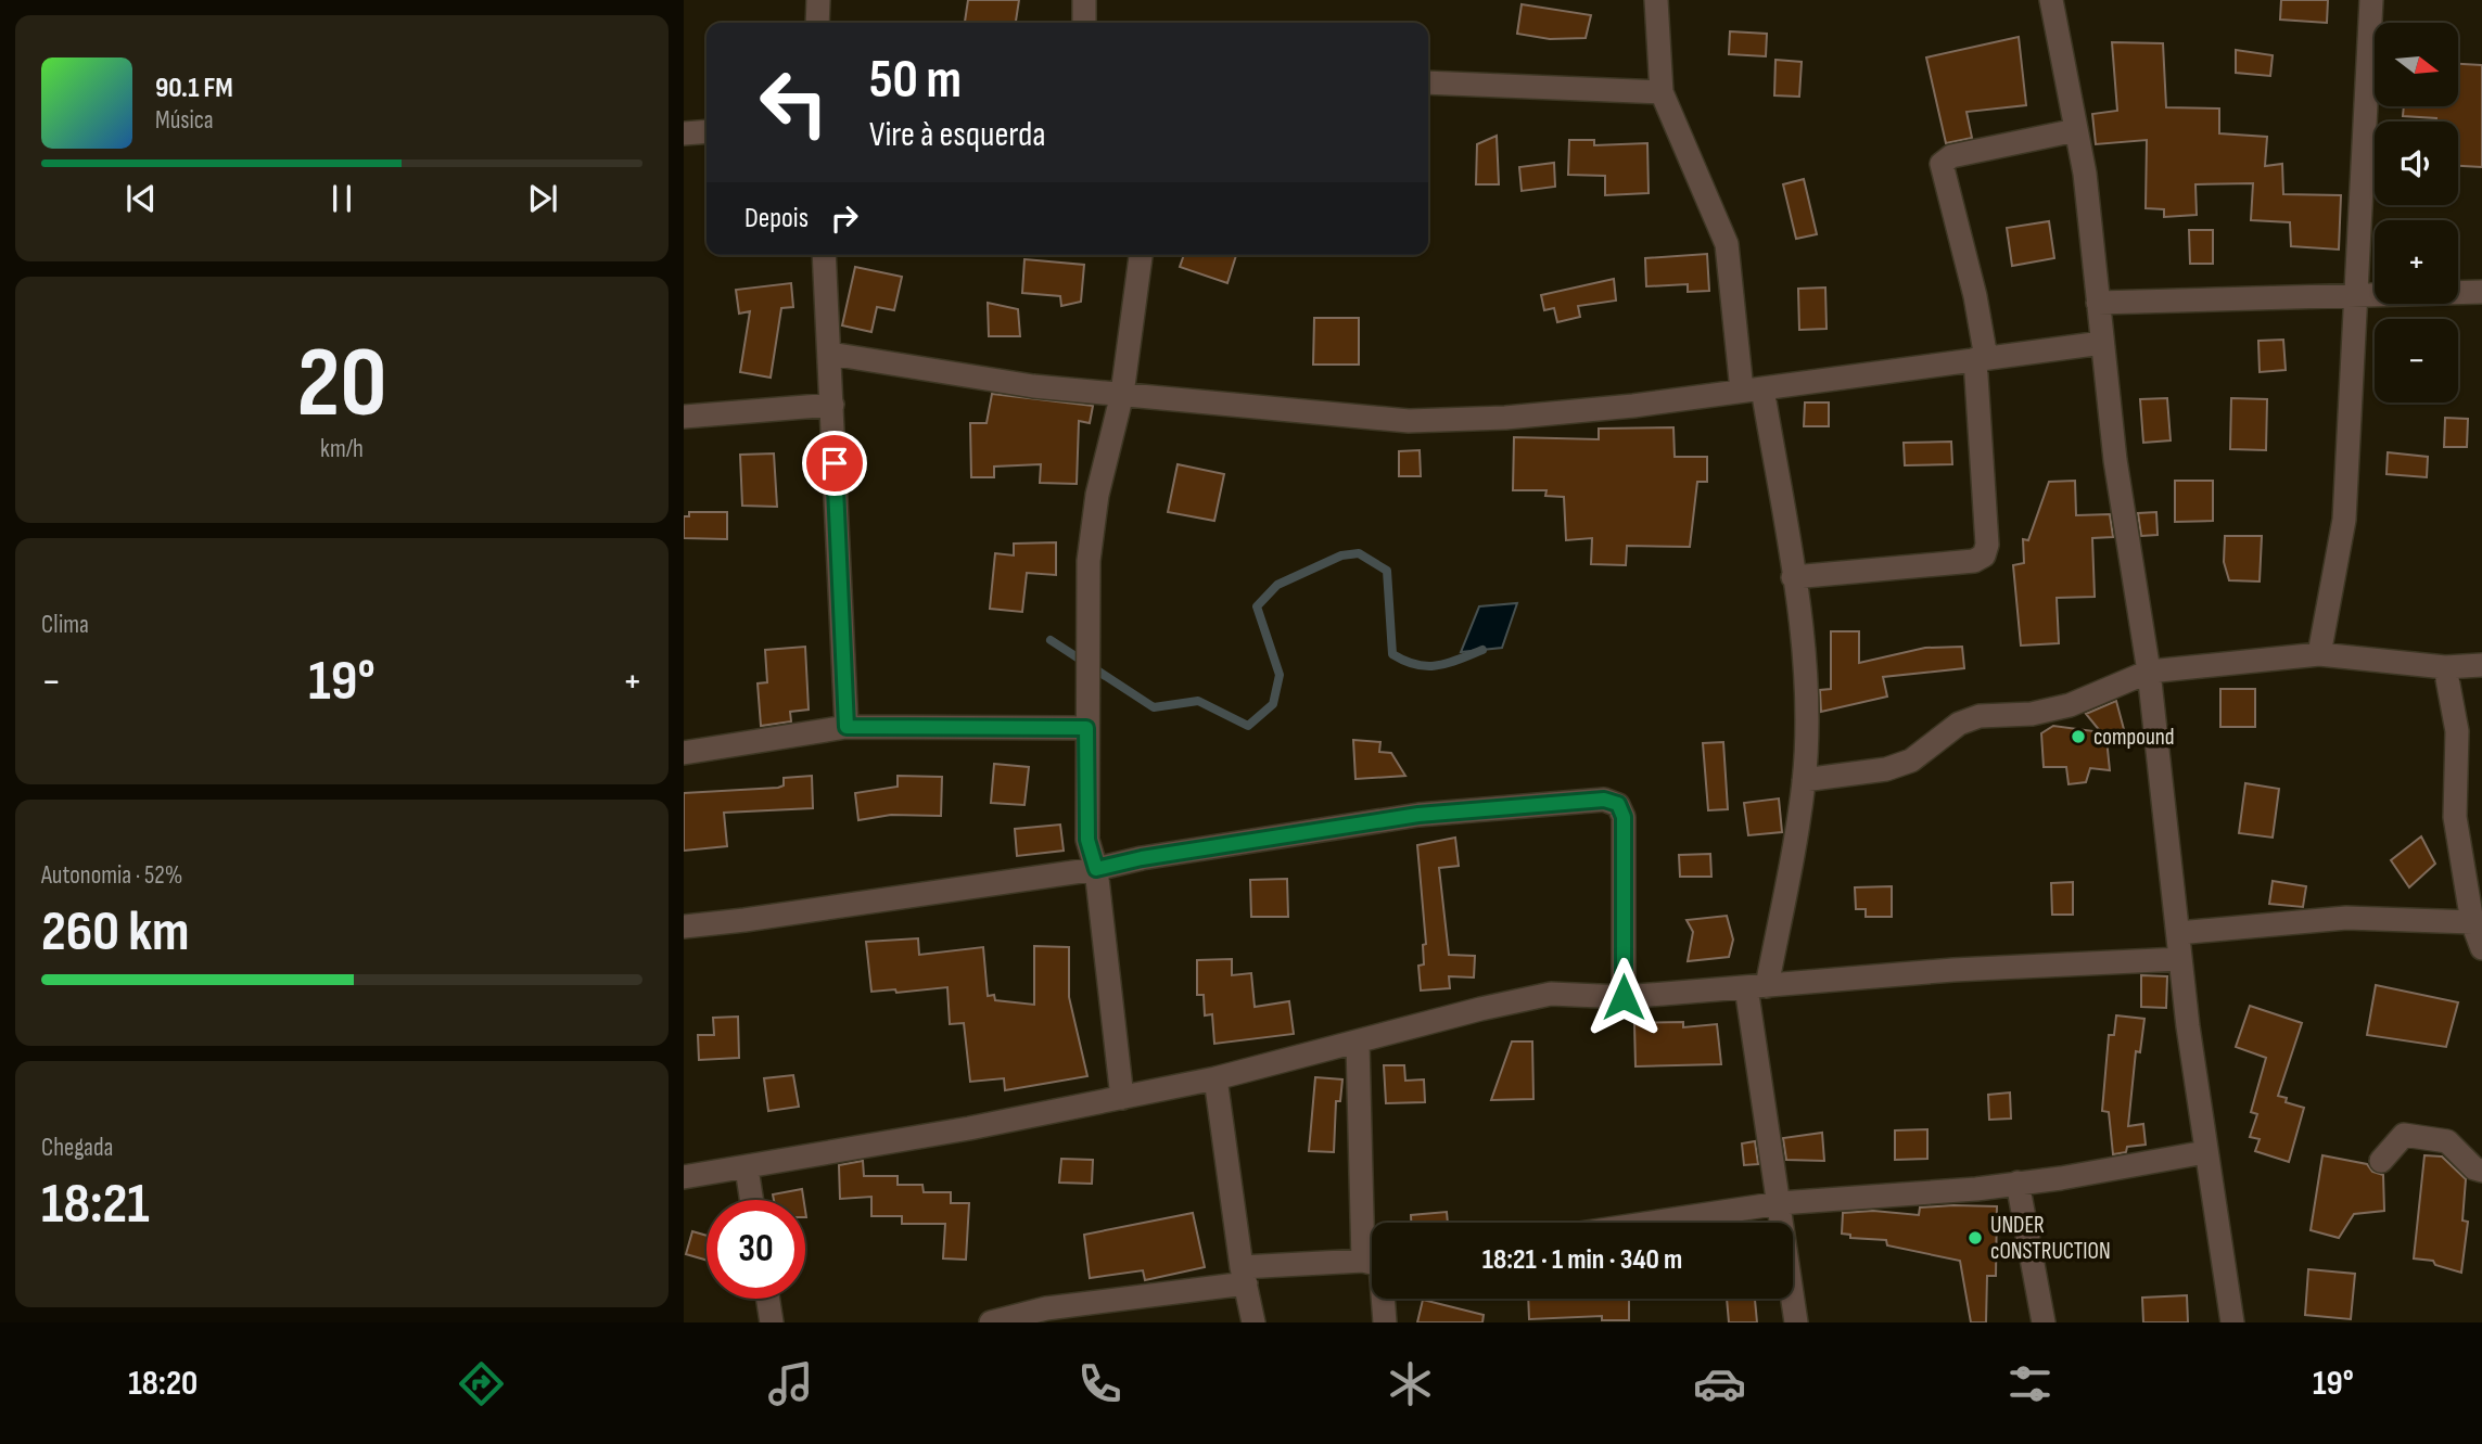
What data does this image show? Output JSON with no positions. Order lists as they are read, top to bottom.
{
  "places": ["compound", "UNDER cONSTRUCTION"],
  "north": "right",
  "page": {
    "map_buttons": ["+", "−"],
    "turn": ["50 m", "Vire à esquerda"],
    "song": ["90.1 FM", "Música"],
    "then": "Depois",
    "tile": [
      ["20", "km/h"],
      "Clima",
      ["Autonomia · 52%", "260 km"],
      ["Chegada", "18:21"]
    ],
    "heat": ["−", "19°", "+"],
    "limit": "30",
    "trip": "18:21 · 1 min · 340 m",
    "tabs": ["18:20", "19°"]
  }
}
